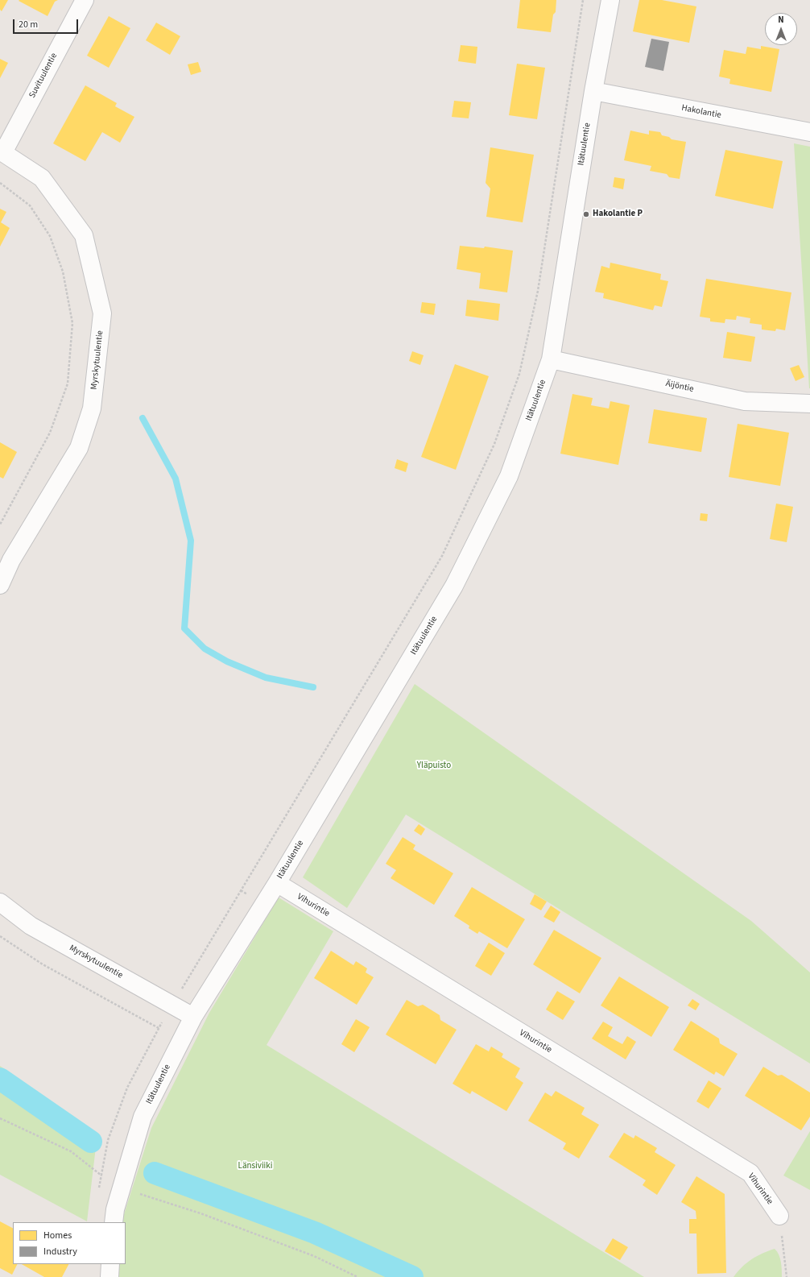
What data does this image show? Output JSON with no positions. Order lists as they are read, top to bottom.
{
  "streets": {
    "street": [
      "Suvituulentie",
      "Hakolantie",
      "Itätuulentie",
      "Myrskytuulentie",
      "Äijöntie",
      "Vihurintie"
    ]
  },
  "crossings": [
    ["Suvituulentie", "Myrskytuulentie"],
    ["Hakolantie", "Itätuulentie"],
    ["Itätuulentie", "Myrskytuulentie"],
    ["Itätuulentie", "Äijöntie"],
    ["Itätuulentie", "Vihurintie"]
  ],
  "parks": ["Yläpuisto", "Länsiviiki"],
  "places": ["Hakolantie P"],
  "legend": ["Homes", "Industry"],
  "scale_bar": "20 m",
  "north": "top"
}
